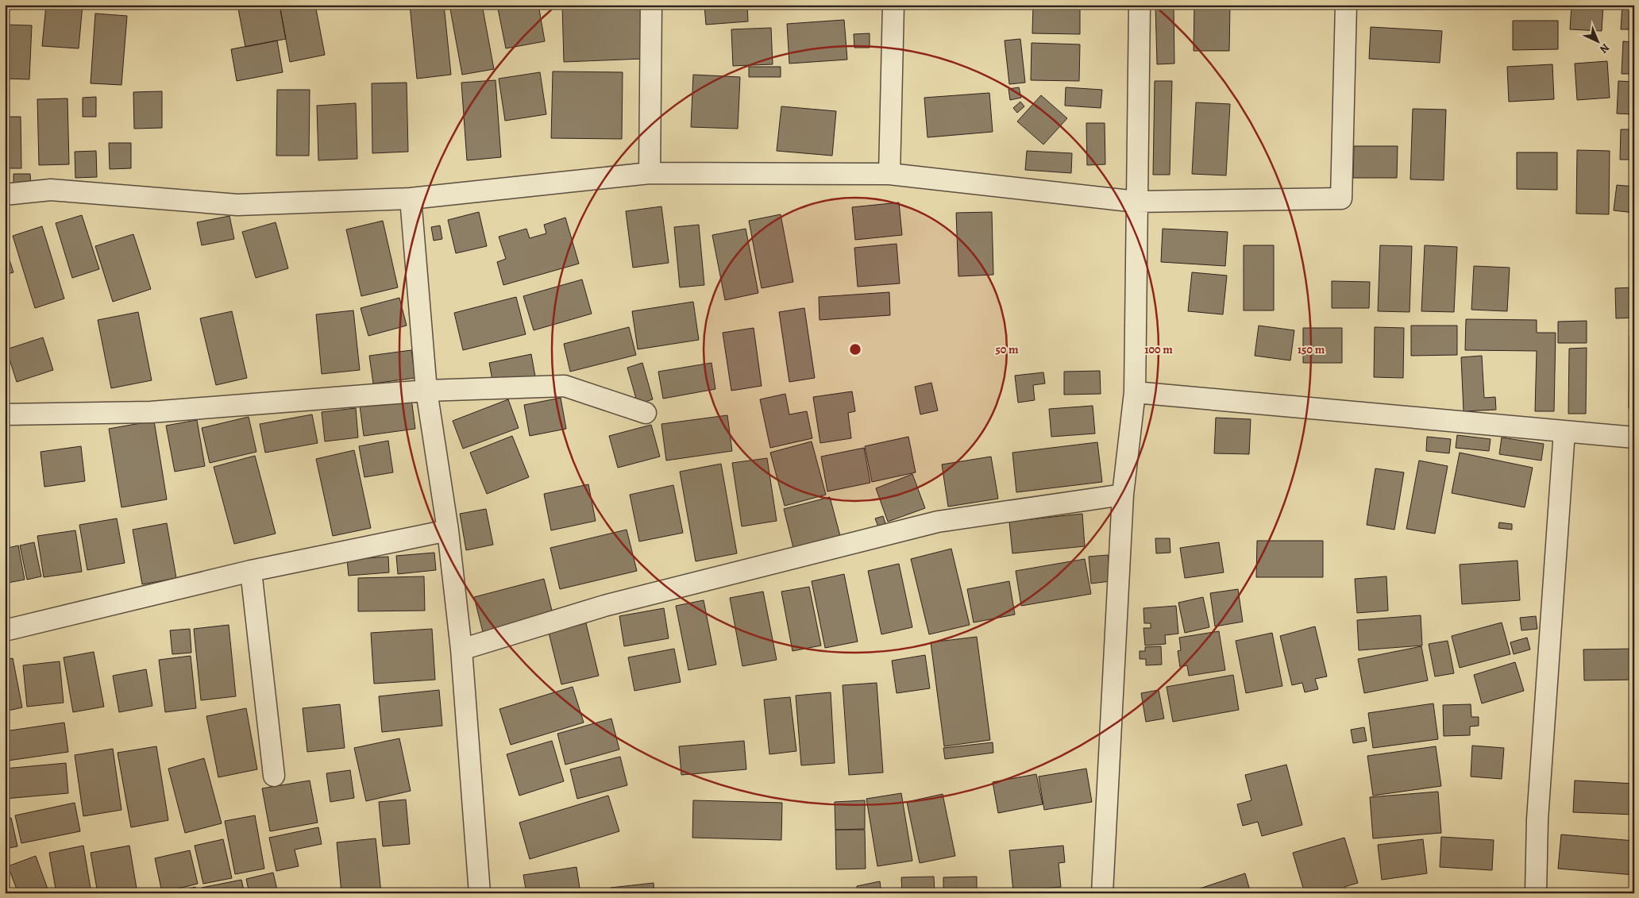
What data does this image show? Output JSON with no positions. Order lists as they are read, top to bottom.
{
  "north": "bottom right",
  "rings": ["50 m", "100 m", "150 m"]
}
